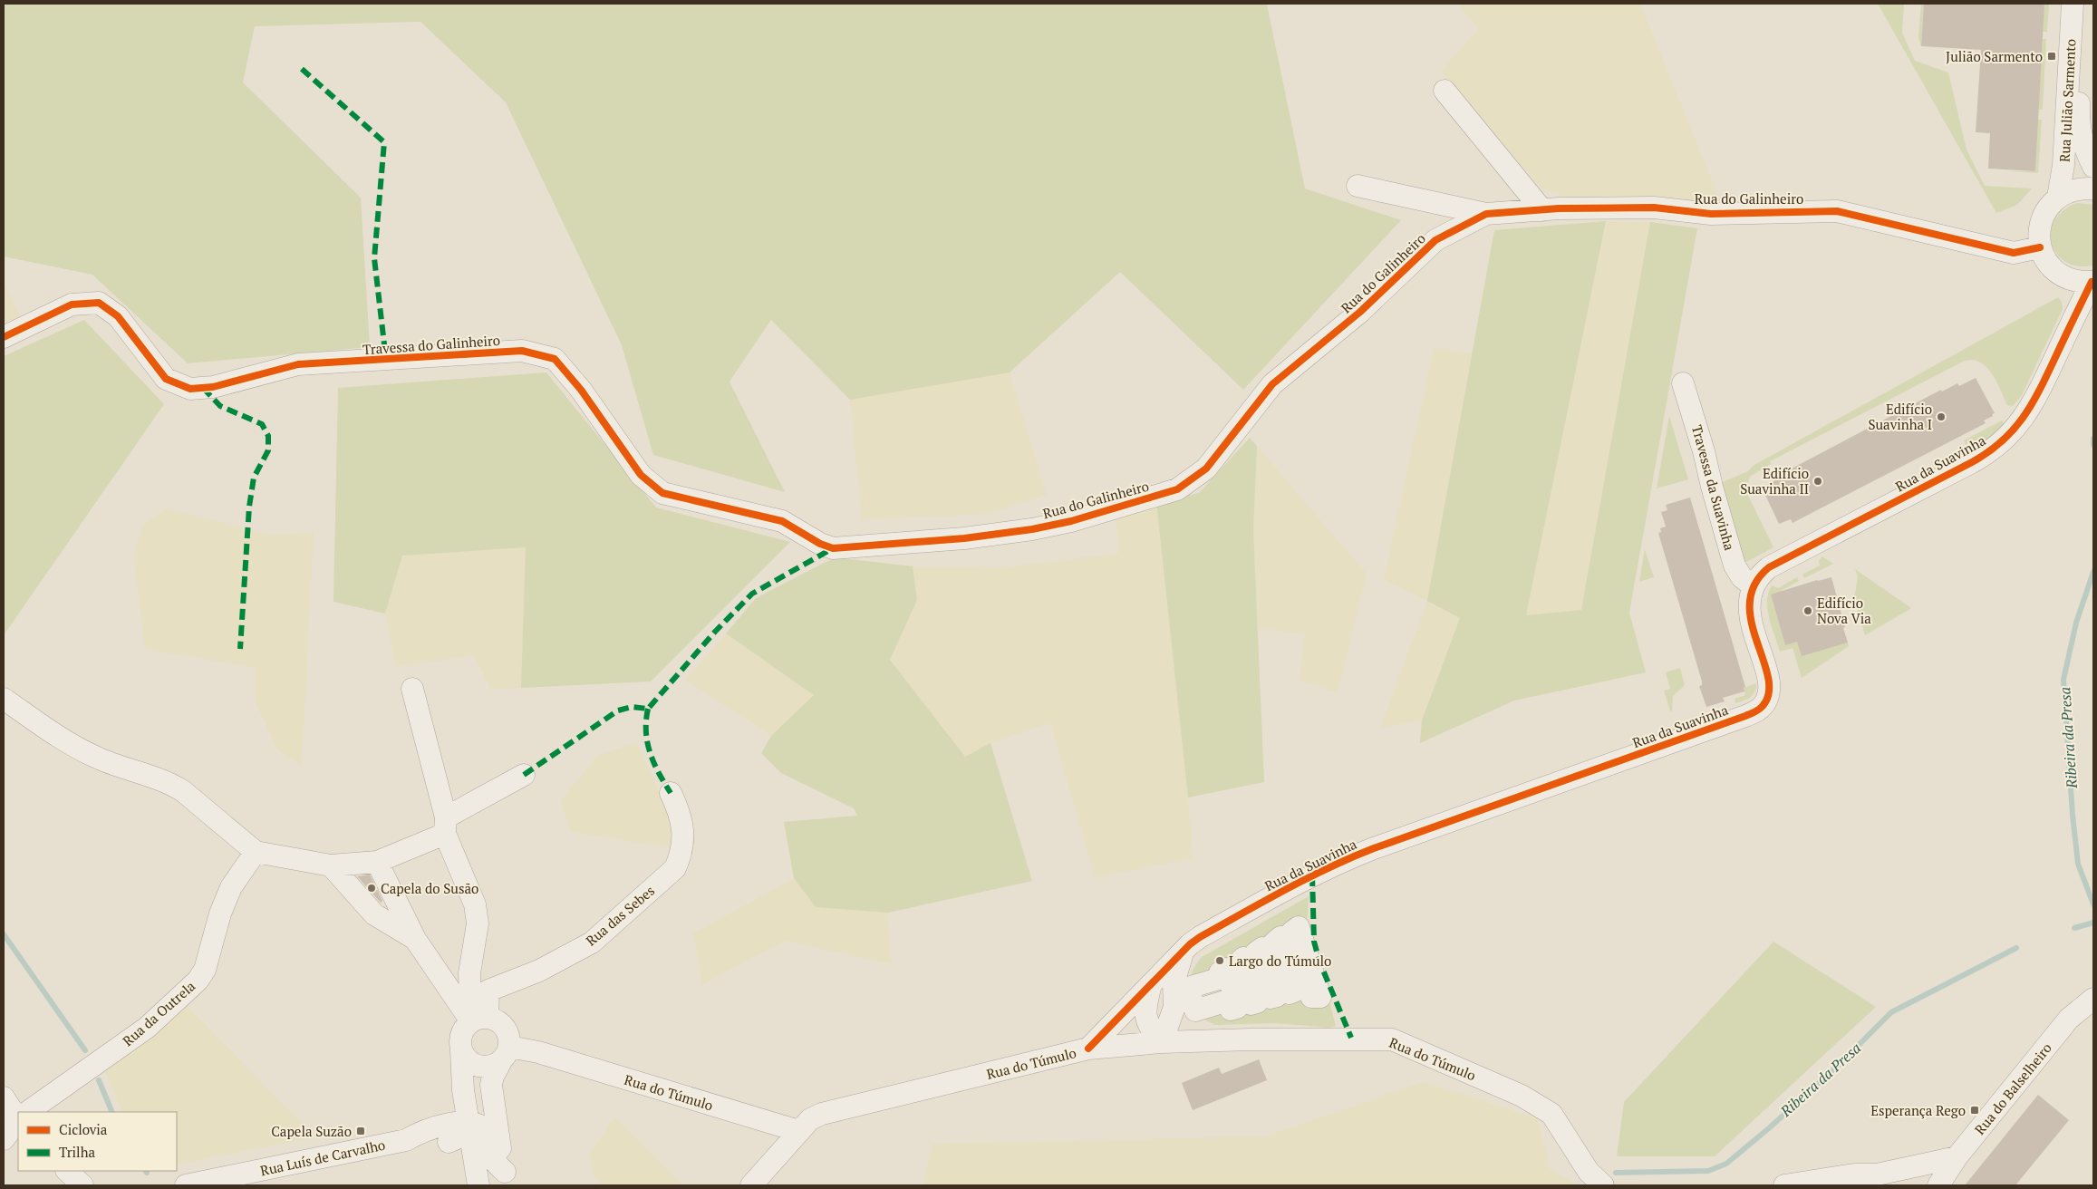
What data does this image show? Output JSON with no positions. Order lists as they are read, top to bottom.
{
  "streets": {
    "street": [
      "Rua Julião Sarmento",
      "Rua do Galinheiro",
      "Travessa do Galinheiro",
      "Rua da Suavinha",
      "Travessa da Suavinha",
      "Rua das Sebes",
      "Rua da Outrela",
      "Rua do Túmulo",
      "Rua do Balselheiro",
      "Rua Luís de Carvalho"
    ]
  },
  "crossings": [
    ["Rua do Galinheiro", "Travessa do Galinheiro"],
    ["Rua da Suavinha", "Travessa da Suavinha"],
    ["Rua da Suavinha", "Rua do Túmulo"],
    ["Rua das Sebes", "Rua do Túmulo"]
  ],
  "water": ["Ribeira da Presa"],
  "places": {
    "transit": ["Julião Sarmento", "Esperança Rego", "Capela Suzão"],
    "other": [
      "Edifício Suavinha I",
      "Edifício Suavinha II",
      "Edifício Nova Via",
      "Capela do Susão",
      "Largo do Túmulo"
    ]
  },
  "legend": ["Ciclovia", "Trilha"]
}
